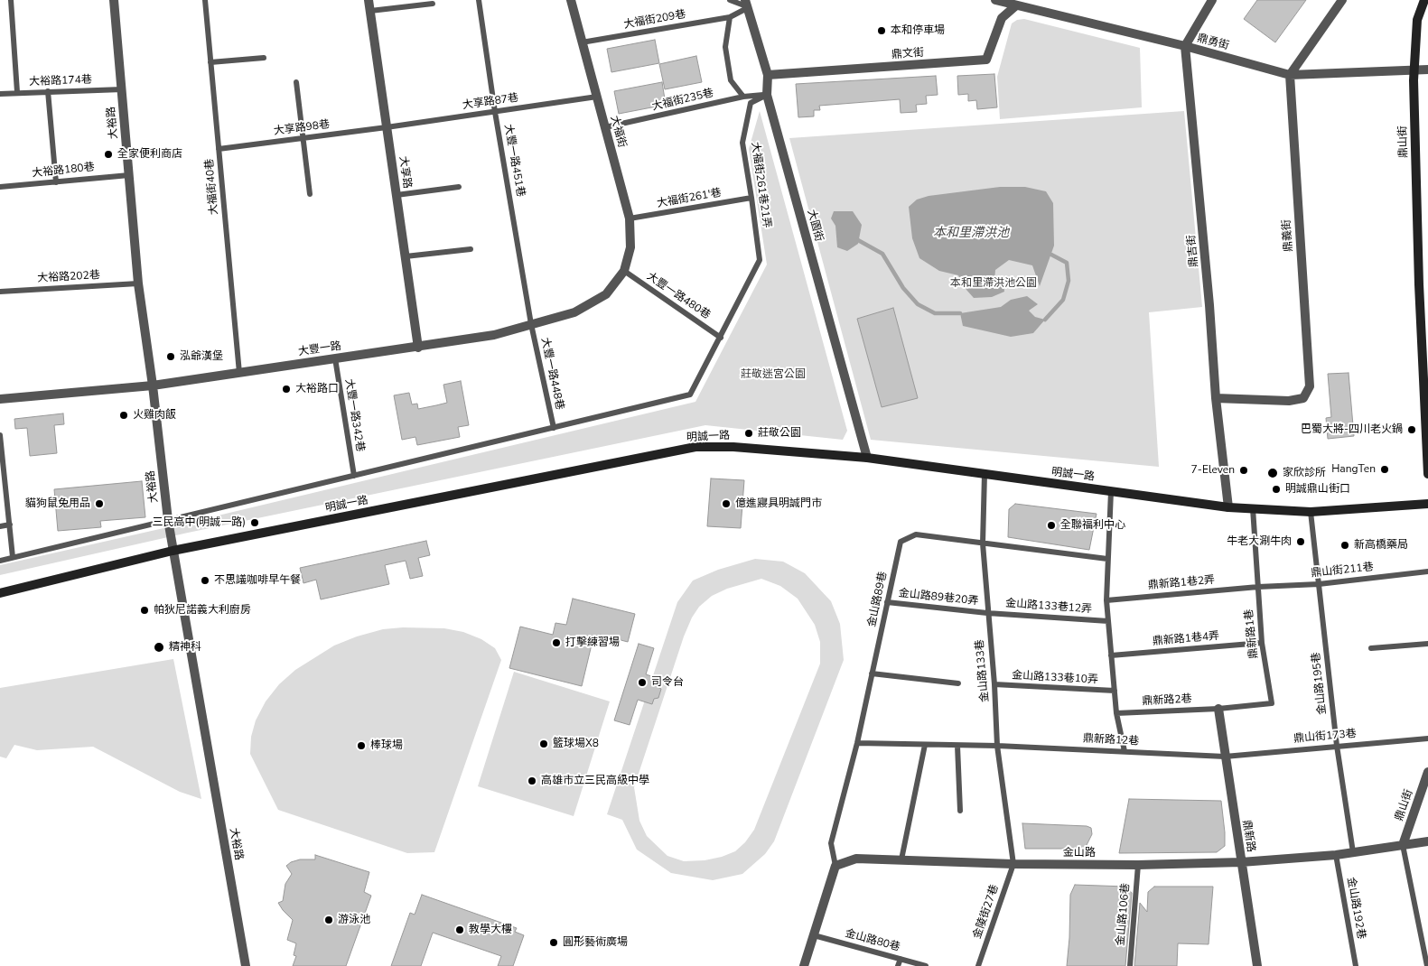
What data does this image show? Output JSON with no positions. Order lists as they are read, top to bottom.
{
  "streets": {
    "street": [
      "鼎勇街",
      "鼎文街",
      "大裕路",
      "大福街",
      "鼎山街",
      "大享路",
      "大園街",
      "鼎義街",
      "鼎吉街",
      "大豐一路",
      "明誠一路",
      "鼎新路",
      "金山路"
    ],
    "lane": [
      "大福街209巷",
      "大裕路174巷",
      "大福街235巷",
      "大享路87巷",
      "大享路98巷",
      "大豐一路451巷",
      "大裕路180巷",
      "大福街261巷21弄",
      "大福街40巷",
      "大福街261'巷",
      "大裕路202巷",
      "大豐一路480巷",
      "大豐一路448巷",
      "大豐一路342巷",
      "鼎山街211巷",
      "鼎新路1巷2弄",
      "金山路89巷20弄",
      "金山路89巷",
      "金山路133巷12弄",
      "鼎新路1巷",
      "鼎新路1巷4弄",
      "金山路133巷",
      "金山路133巷10弄",
      "金山路195巷",
      "鼎新路2巷",
      "鼎山街173巷",
      "鼎新路12巷",
      "金山路192巷",
      "金陵街27巷",
      "金山路106巷",
      "金山路80巷"
    ]
  },
  "crossings": [
    ["大福街209巷", "大福街"],
    ["大福街209巷", "大園街"],
    ["鼎勇街", "鼎文街"],
    ["鼎勇街", "鼎山街"],
    ["鼎勇街", "鼎義街"],
    ["鼎勇街", "鼎吉街"],
    ["鼎文街", "大園街"],
    ["大裕路174巷", "大裕路"],
    ["大福街235巷", "大福街"],
    ["大福街235巷", "大福街261巷21弄"],
    ["大福街235巷", "大園街"],
    ["大享路87巷", "大享路98巷"],
    ["大享路87巷", "大福街"],
    ["大享路87巷", "大豐一路451巷"],
    ["大享路87巷", "大享路"],
    ["大裕路", "大裕路180巷"],
    ["大裕路", "大裕路202巷"],
    ["大裕路", "大豐一路"],
    ["大裕路", "明誠一路"],
    ["大享路98巷", "大享路"],
    ["大享路98巷", "大福街40巷"],
    ["大福街", "大福街261'巷"],
    ["大福街", "大豐一路480巷"],
    ["大福街", "大豐一路"],
    ["鼎山街", "金山路"],
    ["大豐一路451巷", "大豐一路"],
    ["大豐一路451巷", "大豐一路448巷"],
    ["大享路", "大豐一路"],
    ["大福街261巷21弄", "大福街261'巷"],
    ["大福街261巷21弄", "大園街"],
    ["大福街261巷21弄", "大豐一路480巷"],
    ["大福街40巷", "大豐一路"],
    ["大園街", "明誠一路"],
    ["鼎義街", "鼎吉街"],
    ["鼎吉街", "明誠一路"],
    ["大豐一路480巷", "大豐一路"],
    ["大豐一路", "大豐一路448巷"],
    ["大豐一路", "大豐一路342巷"],
    ["明誠一路", "鼎新路1巷"],
    ["明誠一路", "金山路133巷"],
    ["明誠一路", "金山路195巷"],
    ["鼎山街211巷", "鼎新路1巷2弄"],
    ["鼎山街211巷", "鼎新路1巷"],
    ["鼎山街211巷", "金山路195巷"],
    ["鼎新路1巷2弄", "鼎新路1巷"],
    ["金山路89巷20弄", "金山路89巷"],
    ["金山路89巷20弄", "金山路133巷12弄"],
    ["金山路89巷20弄", "金山路133巷"],
    ["金山路89巷", "金山路133巷"],
    ["金山路89巷", "鼎新路12巷"],
    ["金山路89巷", "金山路"],
    ["金山路133巷12弄", "金山路133巷"],
    ["鼎新路1巷", "鼎新路1巷4弄"],
    ["鼎新路1巷", "鼎新路2巷"],
    ["鼎新路1巷", "鼎新路"],
    ["金山路133巷", "金山路133巷10弄"],
    ["金山路133巷", "鼎新路12巷"],
    ["金山路133巷", "金山路"],
    ["金山路133巷", "金陵街27巷"],
    ["金山路195巷", "鼎山街173巷"],
    ["金山路195巷", "金山路"],
    ["鼎新路2巷", "鼎新路"],
    ["鼎山街173巷", "鼎新路12巷"],
    ["鼎山街173巷", "鼎新路"],
    ["鼎新路12巷", "鼎新路"],
    ["鼎新路", "金山路"],
    ["金山路", "金山路192巷"],
    ["金山路", "金陵街27巷"],
    ["金山路", "金山路106巷"]
  ],
  "water": ["本和里滯洪池"],
  "parks": ["本和里滯洪池公園", "莊敬迷宮公園"],
  "places": [
    "本和停車場",
    "全家便利商店",
    "泓爺漢堡",
    "大裕路口",
    "火雞肉飯",
    "巴蜀大將-四川老火鍋",
    "莊敬公園",
    "HangTen",
    "7-Eleven",
    "家欣診所",
    "明誠鼎山街口",
    "貓狗鼠兔用品",
    "億進寢具明誠門市",
    "三民高中(明誠一路)",
    "全聯福利中心",
    "牛老大涮牛肉",
    "新高橋藥局",
    "不思議咖啡早午餐",
    "帕狄尼諾義大利廚房",
    "打擊練習場",
    "精神科",
    "司令台",
    "籃球場X8",
    "棒球場",
    "高雄市立三民高級中學",
    "游泳池",
    "教學大樓",
    "圓形藝術廣場"
  ]
}
